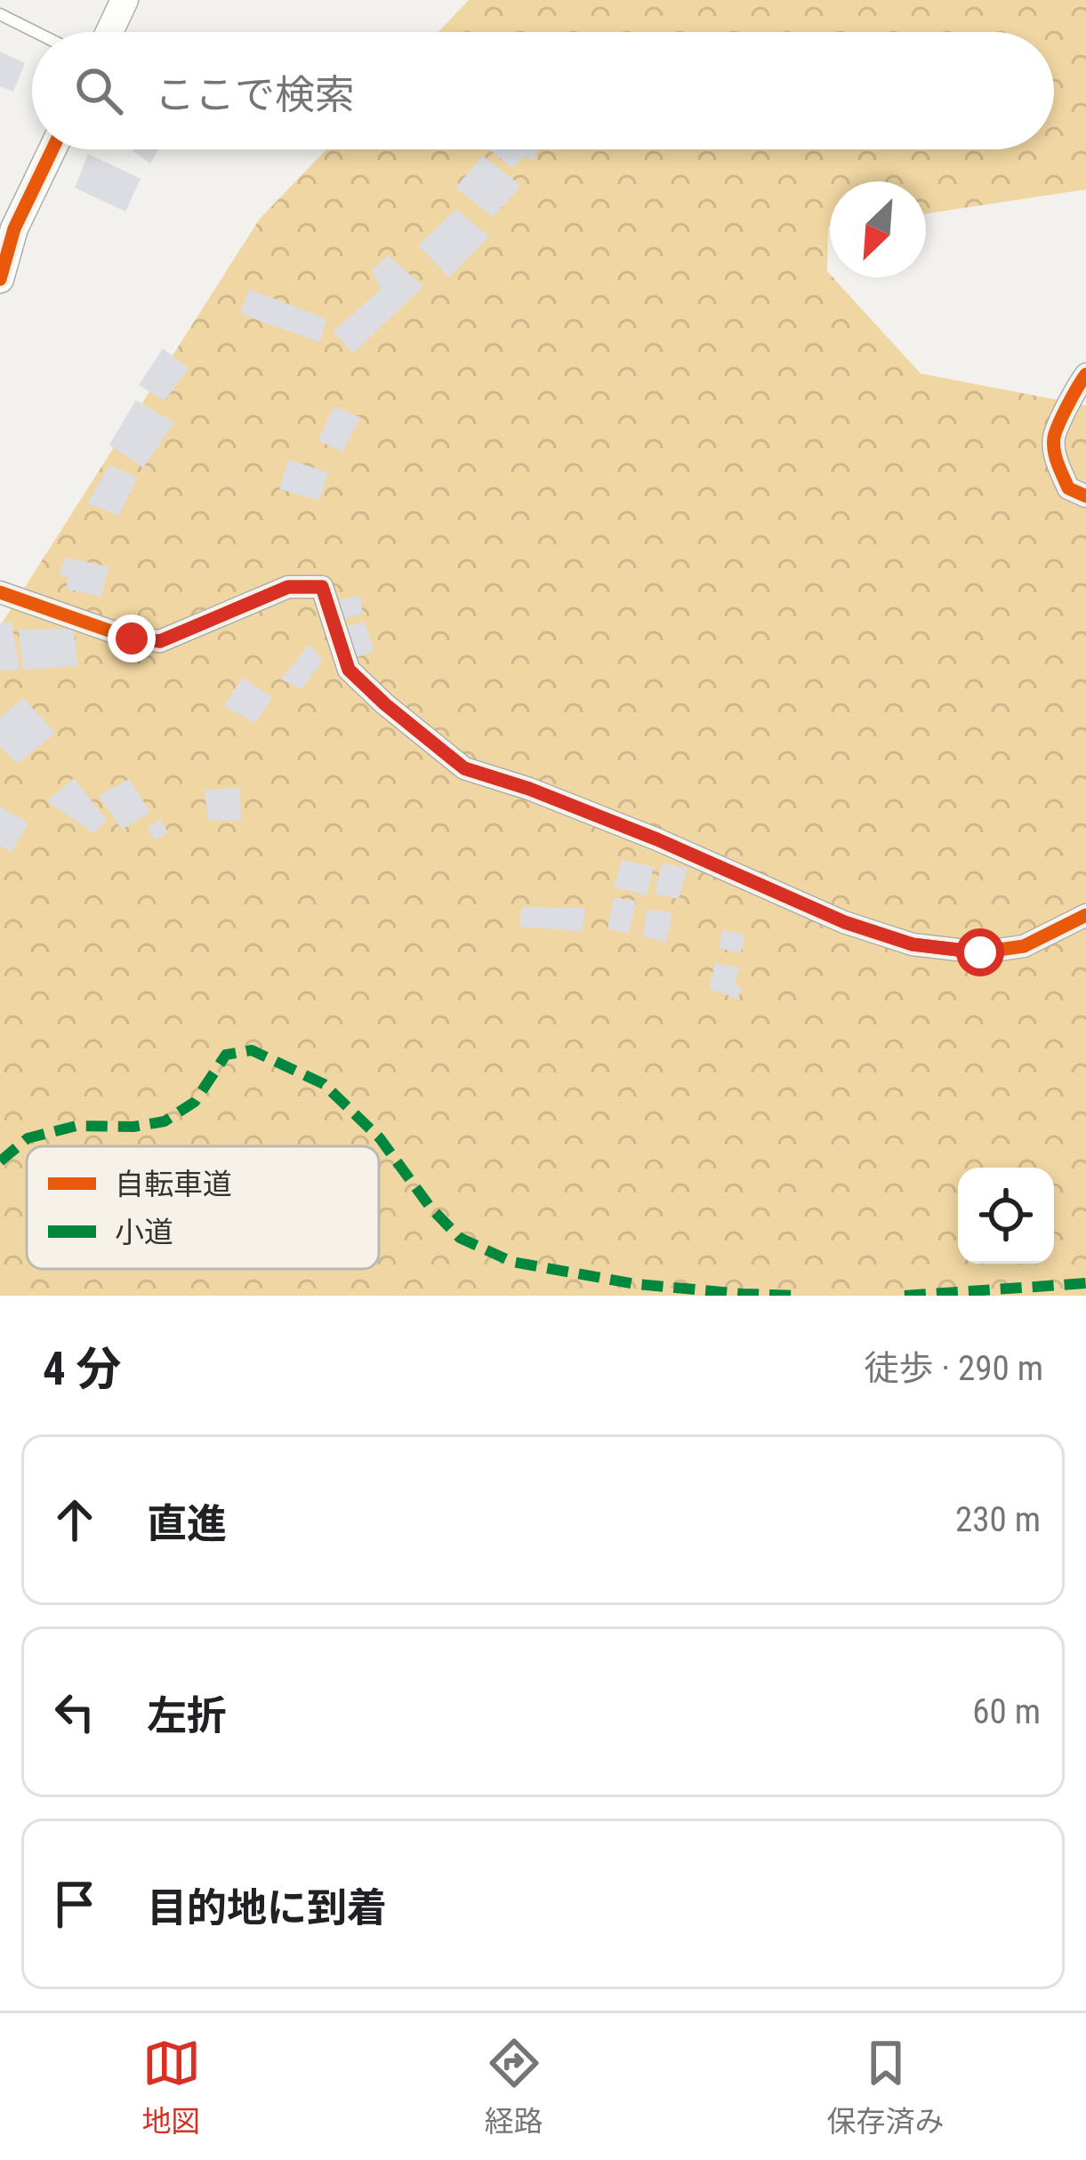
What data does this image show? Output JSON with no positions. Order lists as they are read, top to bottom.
{
  "legend": ["自転車道", "小道"],
  "north": "bottom left",
  "page": {
    "search": "ここで検索",
    "heading": ["4 分", "徒歩 · 290 m"],
    "list": [
      ["直進", "230 m"],
      ["左折", "60 m"],
      "目的地に到着"
    ],
    "nav": ["地図", "経路", "保存済み"]
  }
}
